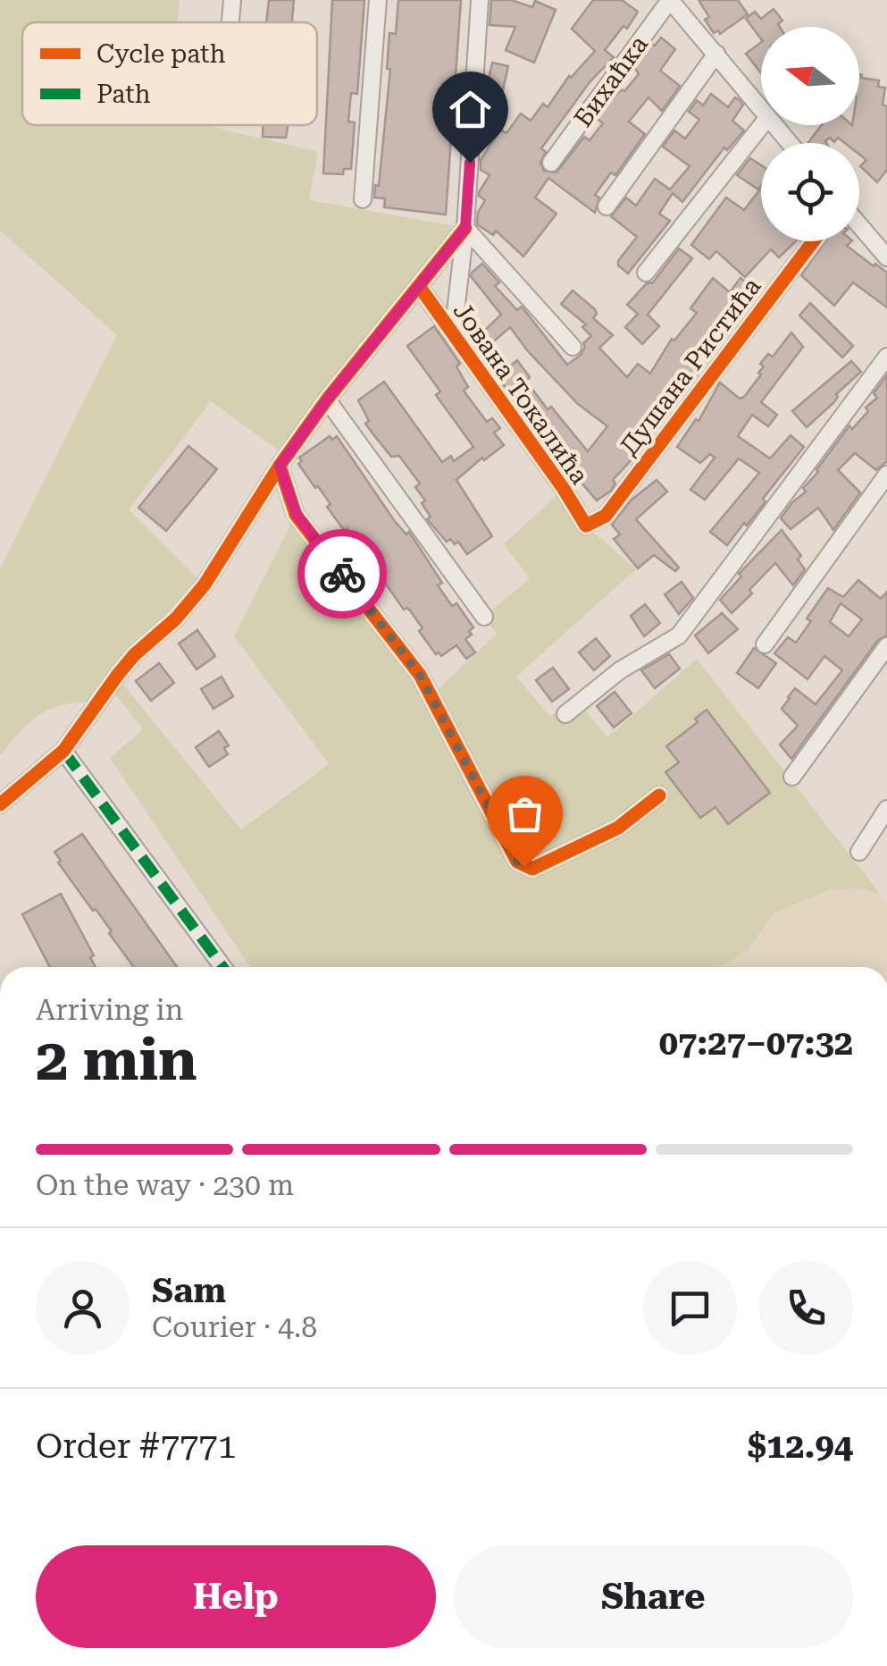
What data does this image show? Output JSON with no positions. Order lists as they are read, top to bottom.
{
  "streets": {
    "street": ["Бихаћка", "Душана Ристића", "Јована Токалића"]
  },
  "crossings": [
    ["Душана Ристића", "Јована Токалића"]
  ],
  "legend": ["Cycle path", "Path"],
  "north": "left",
  "page": {
    "heading": ["2 min", "Arriving in", "07:27–07:32"],
    "panel": [
      "Sam",
      "Courier · 4.8",
      "Order #7771",
      "$12.94"
    ],
    "bar": "On the way · 230 m",
    "buttons": ["Help", "Share"]
  }
}
